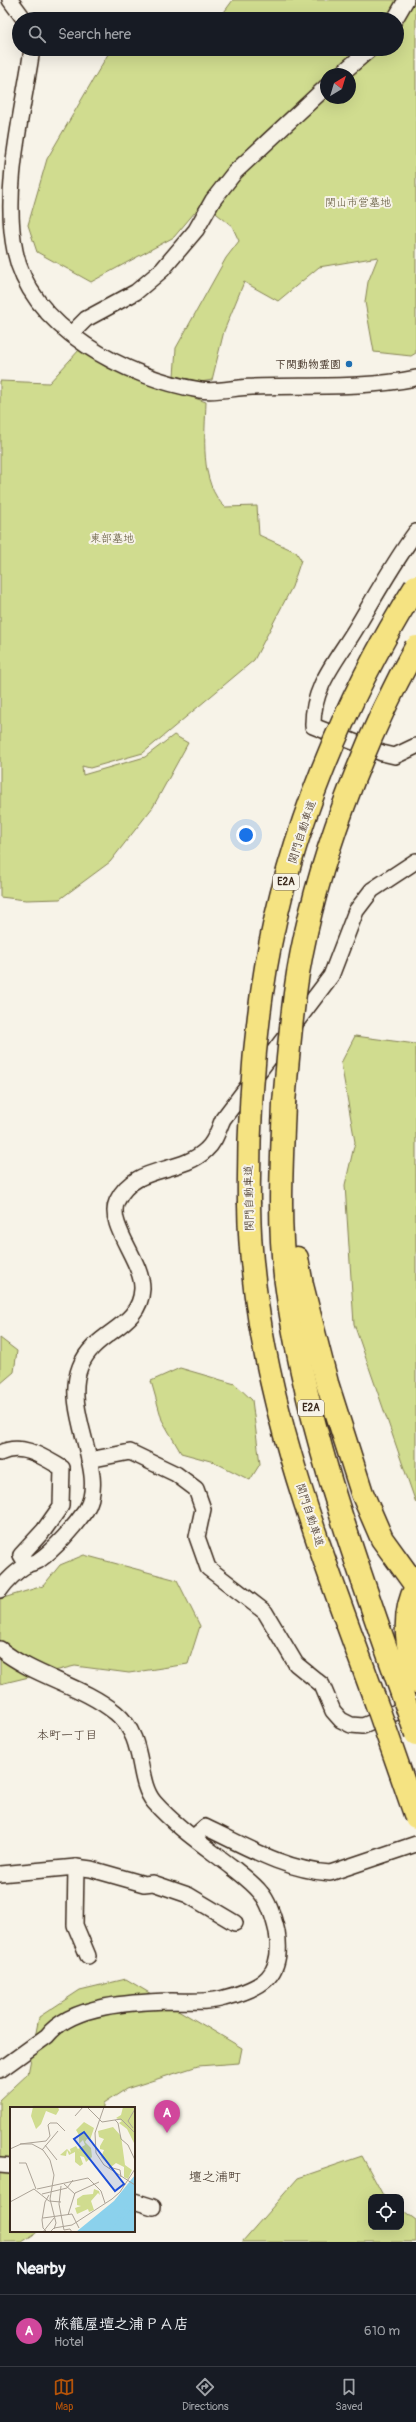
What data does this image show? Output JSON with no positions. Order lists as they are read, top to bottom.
{
  "streets": {
    "highway": ["関門自動車道", "E2A"]
  },
  "districts": ["本町一丁目", "壇之浦町"],
  "parks": ["関山市営墓地", "東部墓地"],
  "places": ["下関動物霊園"],
  "north": "top right",
  "page": {
    "search": "Search here",
    "pins": "A",
    "heading": "Nearby",
    "list": [
      {
        "mark": "A",
        "name": "旅籠屋壇之浦ＰＡ店",
        "note": "Hotel",
        "value": "610 m"
      }
    ],
    "nav": ["Map", "Directions", "Saved"]
  }
}
